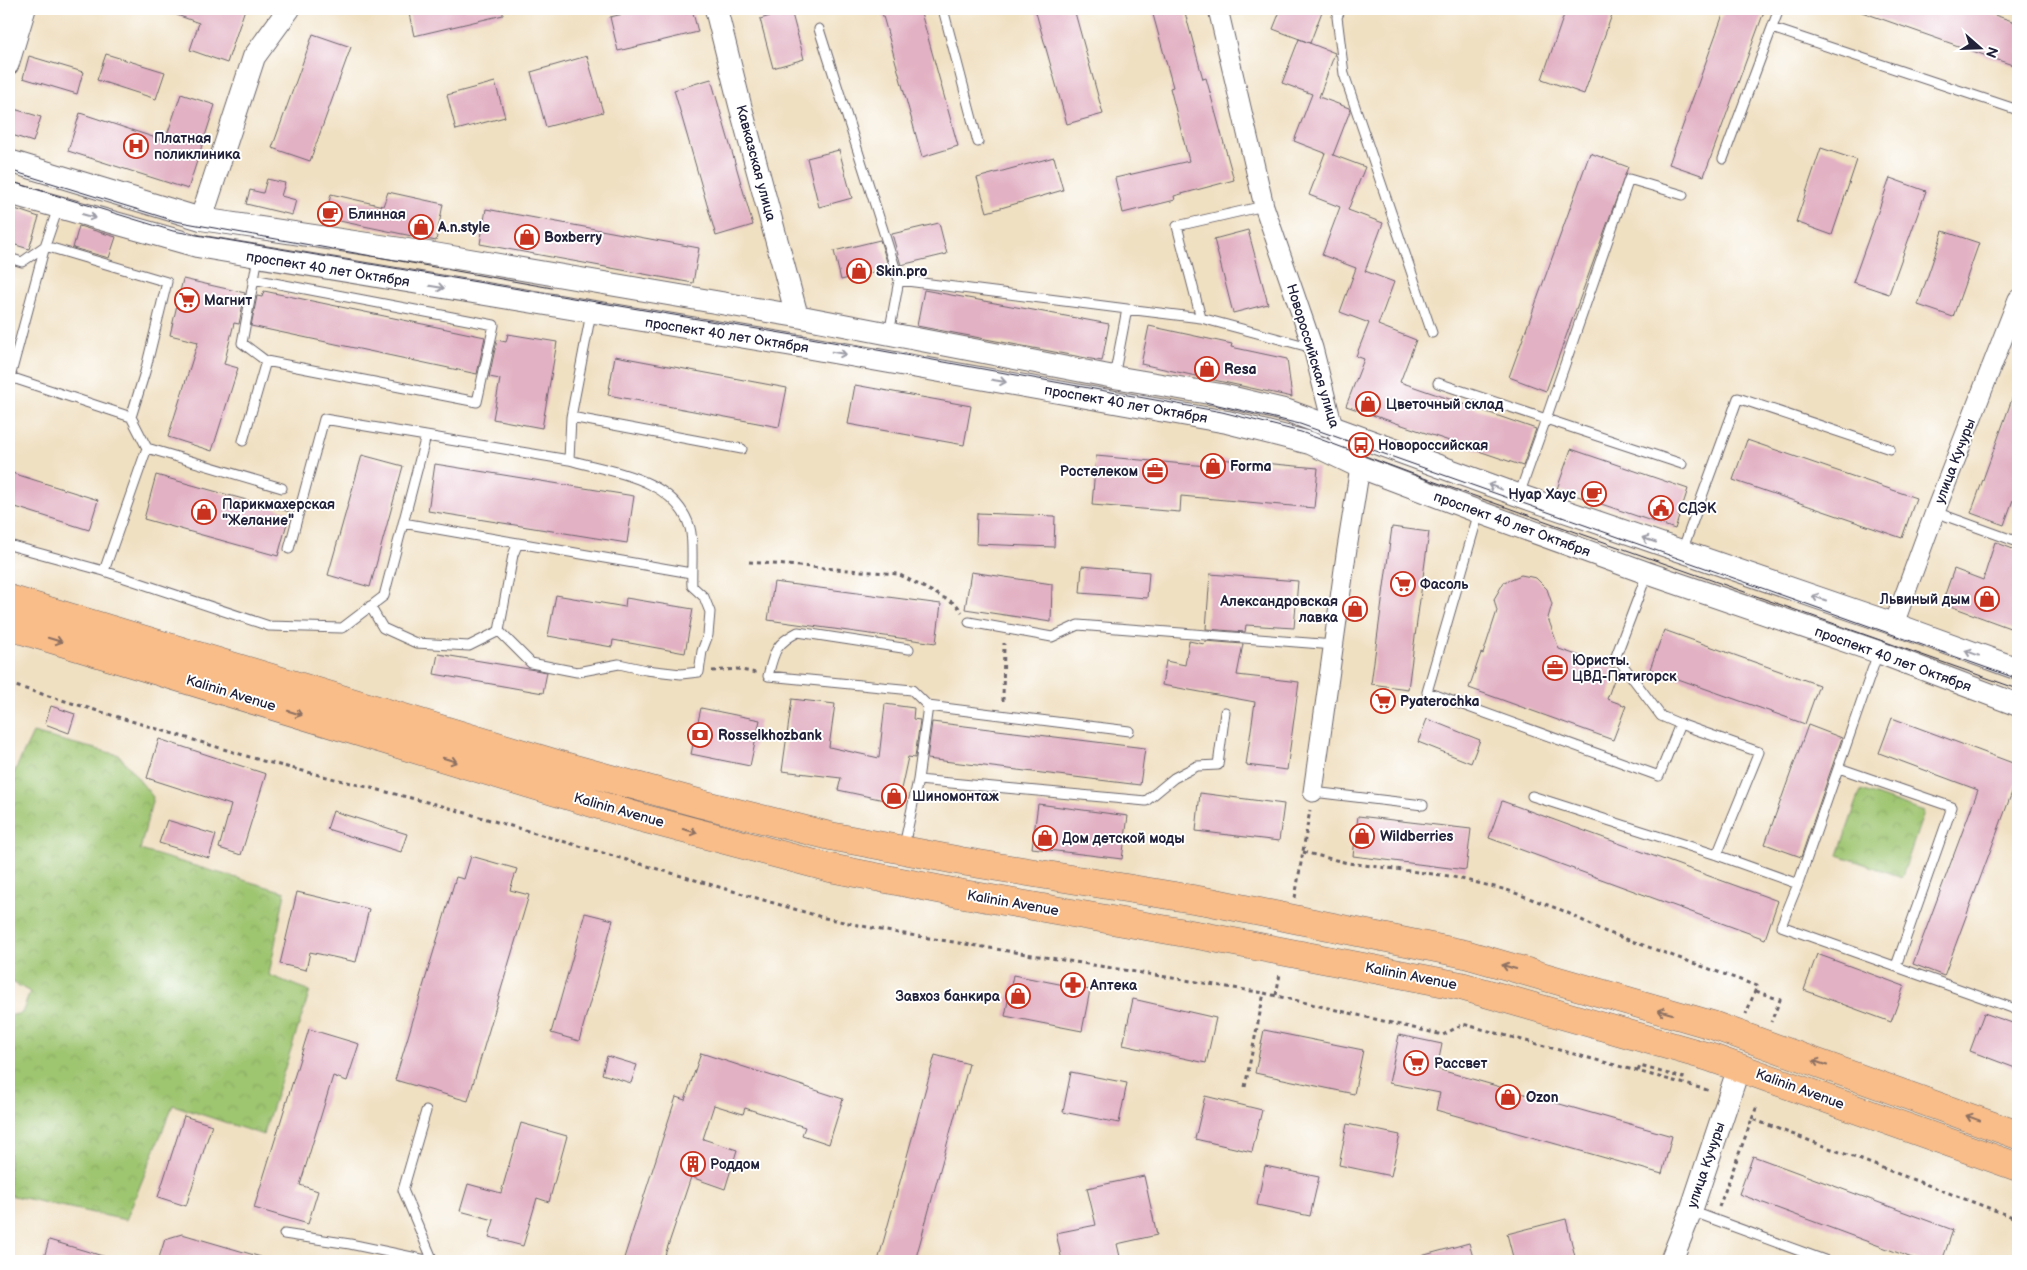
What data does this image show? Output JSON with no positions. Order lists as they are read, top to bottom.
{
  "streets": {
    "main road": ["Kalinin Avenue"],
    "street": [
      "Кавказская улица",
      "проспект 40 лет Октября",
      "Новороссийская улица",
      "улица Кучуры"
    ]
  },
  "crossings": [
    ["Кавказская улица", "проспект 40 лет Октября"],
    ["проспект 40 лет Октября", "Новороссийская улица"],
    ["проспект 40 лет Октября", "улица Кучуры"],
    ["улица Кучуры", "Kalinin Avenue"]
  ],
  "places": {
    "hospital": ["Платная поликлиника"],
    "cafe": ["Блинная", "Нуар Хаус"],
    "shop": [
      "A.n.style",
      "Boxberry",
      "Skin.pro",
      "Resa",
      "Цветочный склад",
      "Forma",
      "Парикмахерская \"Желание\"",
      "Львиный дым",
      "Александровская лавка",
      "Шиномонтаж",
      "Wildberries",
      "Дом детской моды",
      "Завхоз банкира",
      "Ozon"
    ],
    "supermarket": [
      "Магнит",
      "Фасоль",
      "Pyaterochka",
      "Рассвет"
    ],
    "bus stop": ["Новороссийская"],
    "office": ["Ростелеком", "Юристы. ЦВД-Пятигорск"],
    "public building": ["СДЭК"],
    "bank": ["Rosselkhozbank"],
    "pharmacy": ["Аптека"],
    "building": ["Роддом"]
  },
  "north": "right"
}
